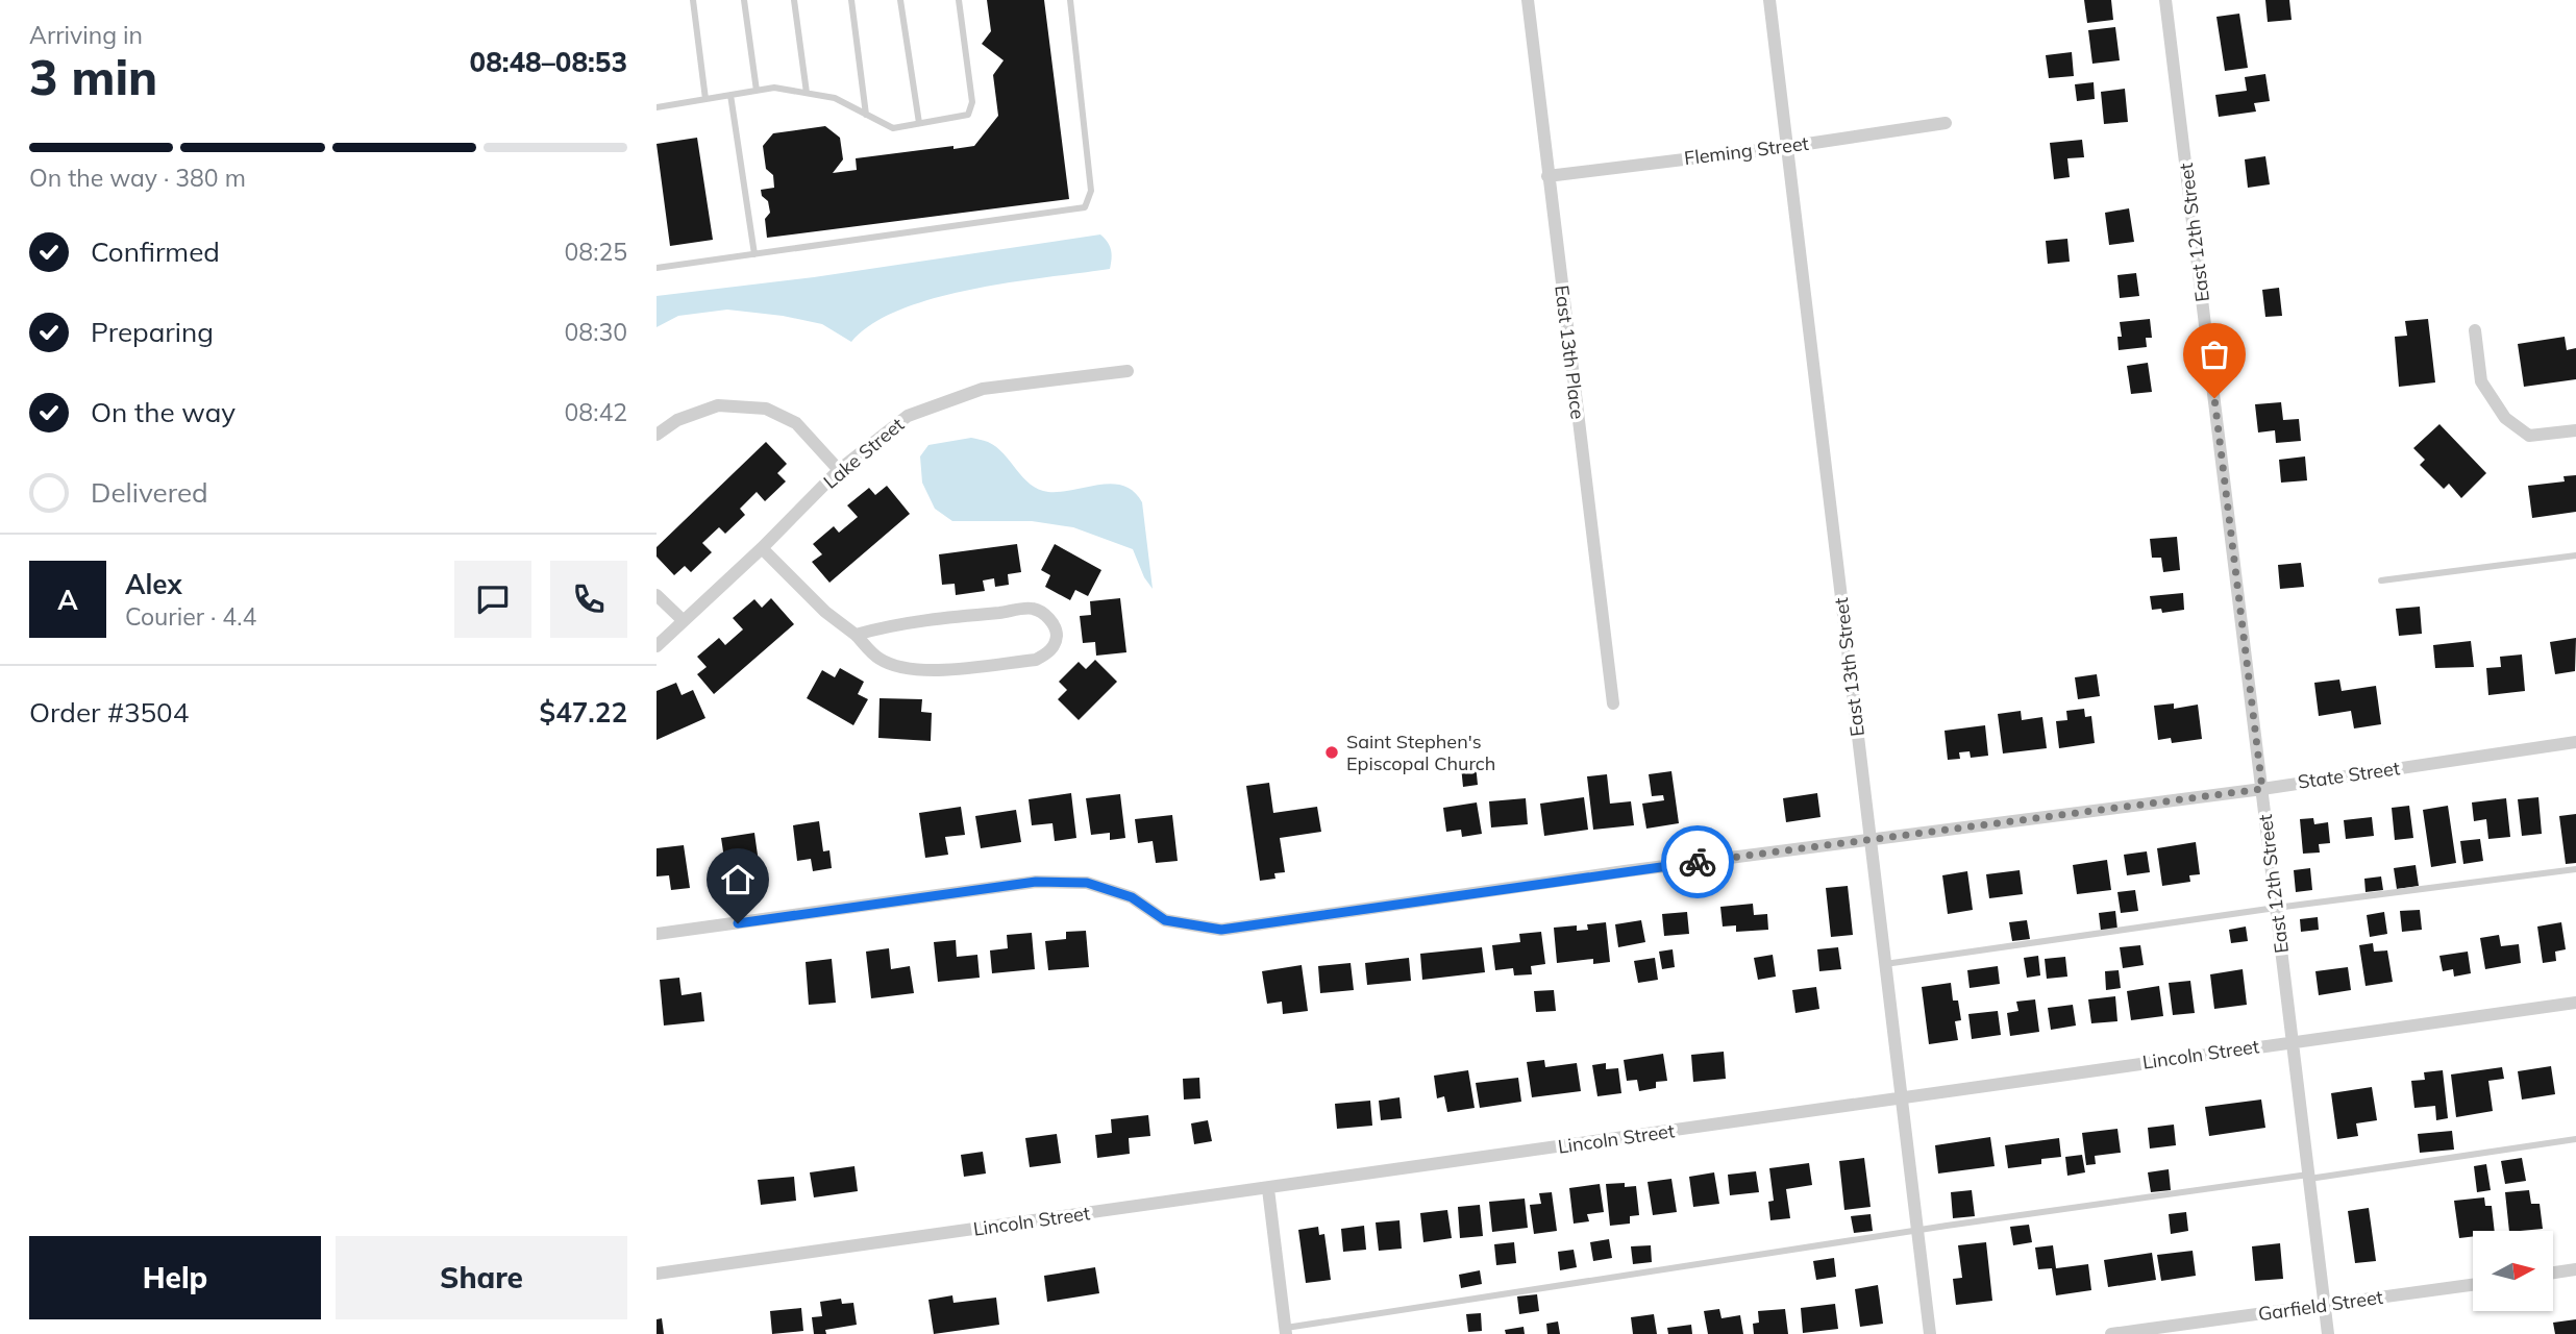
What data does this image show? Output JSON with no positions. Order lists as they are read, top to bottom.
{
  "streets": {
    "street": [
      "Fleming Street",
      "East 12th Street",
      "East 13th Place",
      "Lake Street",
      "East 13th Street",
      "State Street",
      "Lincoln Street",
      "Garfield Street"
    ]
  },
  "crossings": [
    ["Fleming Street", "East 13th Place"],
    ["Fleming Street", "East 13th Street"],
    ["East 12th Street", "State Street"],
    ["East 12th Street", "Lincoln Street"],
    ["East 12th Street", "Garfield Street"],
    ["East 13th Street", "State Street"],
    ["East 13th Street", "Lincoln Street"]
  ],
  "places": ["Saint Stephen's Episcopal Church"],
  "north": "right",
  "page": {
    "heading": ["3 min", "Arriving in", "08:48–08:53"],
    "panel": [
      "Alex",
      "Courier · 4.4",
      "Order #3504",
      "$47.22"
    ],
    "bar": "On the way · 380 m",
    "list": [
      ["Confirmed", "08:25"],
      ["Preparing", "08:30"],
      ["On the way", "08:42"],
      "Delivered"
    ],
    "round": "A",
    "buttons": ["Help", "Share"]
  }
}
